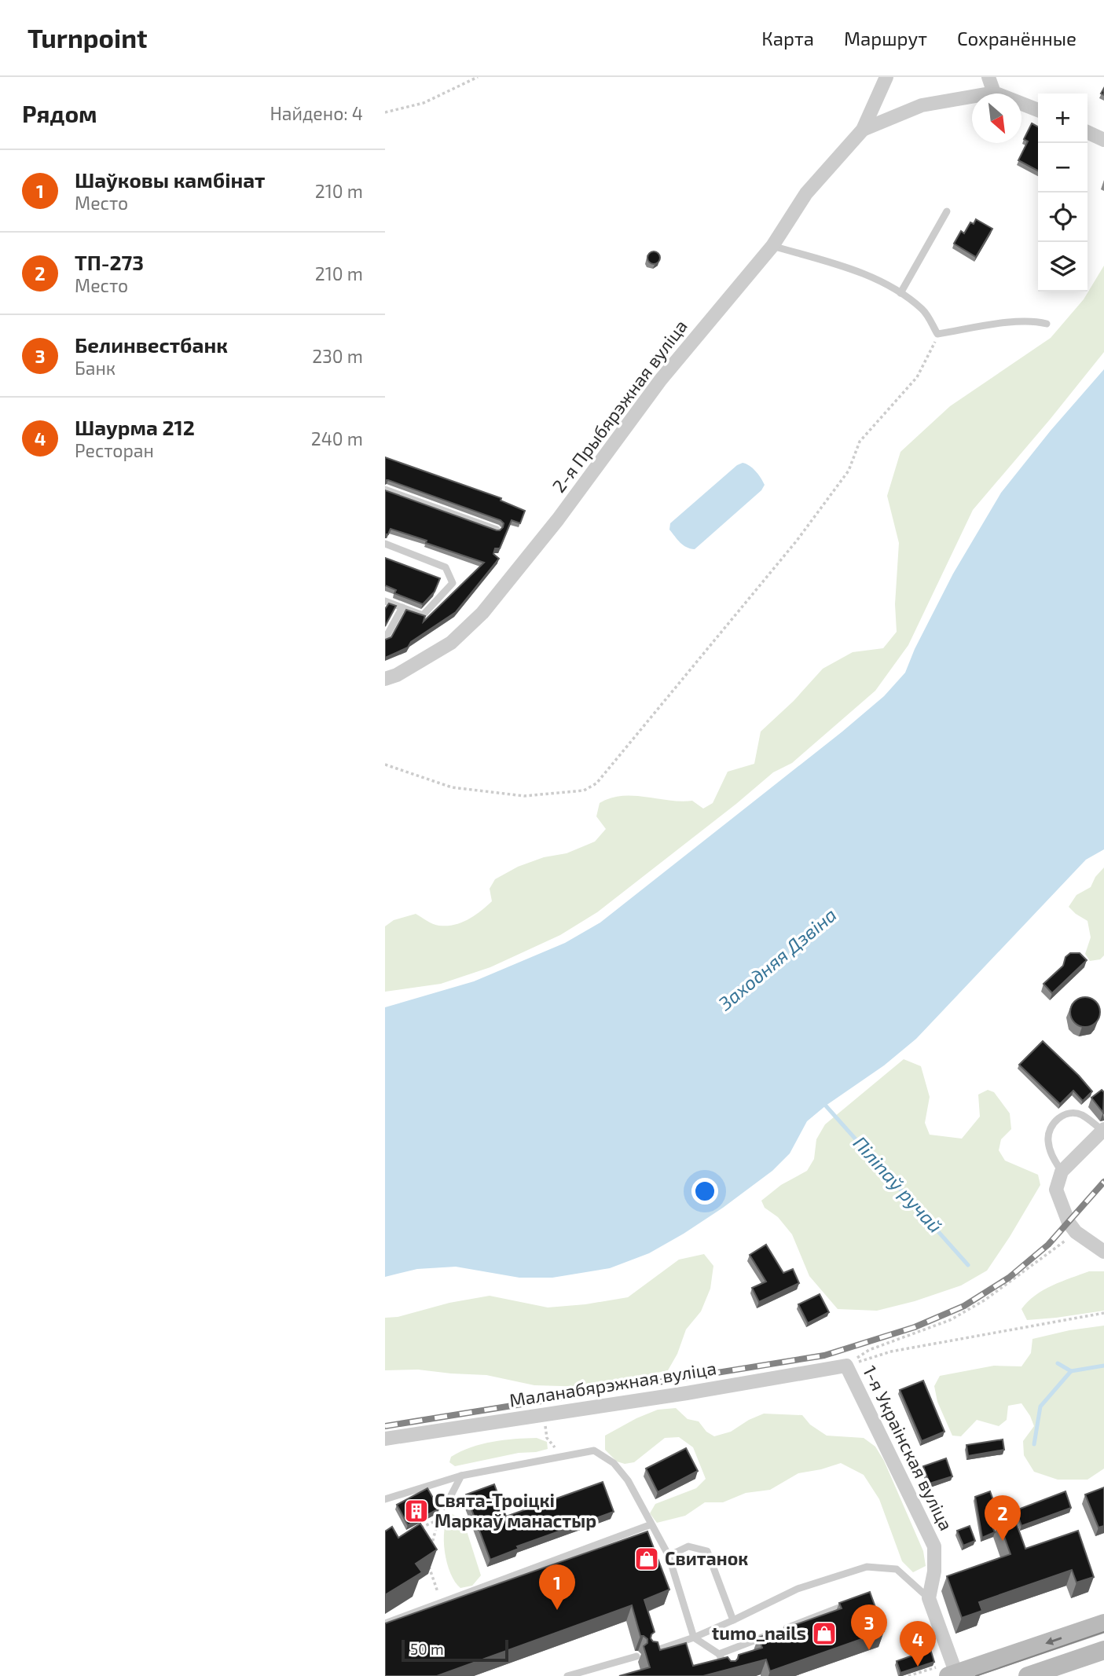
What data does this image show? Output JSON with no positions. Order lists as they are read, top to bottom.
{
  "streets": {
    "street": ["2-я Прыбярэжная вуліца", "Маланабярэжная вуліца", "1-я Украінская вуліца"]
  },
  "crossings": [
    ["Маланабярэжная вуліца", "1-я Украінская вуліца"]
  ],
  "water": ["Заходняя Дзвіна", "Піліпаў ручай"],
  "places": {
    "building": ["Свята-Троіцкі Маркаў манастыр"],
    "shop": ["Свитанок", "tumo_nails"]
  },
  "scale_bar": "50 m",
  "north": "bottom right",
  "page": {
    "header": "Turnpoint",
    "nav": ["Карта", "Маршрут", "Сохранённые"],
    "heading": ["Рядом", "Найдено: 4"],
    "map_buttons": ["+", "−"],
    "list": [
      {
        "mark": "1",
        "name": "Шаўковы камбінат",
        "note": "Место",
        "value": "210 m"
      },
      {
        "mark": "2",
        "name": "ТП-273",
        "note": "Место",
        "value": "210 m"
      },
      {
        "mark": "3",
        "name": "Белинвестбанк",
        "note": "Банк",
        "value": "230 m"
      },
      {
        "mark": "4",
        "name": "Шаурма 212",
        "note": "Ресторан",
        "value": "240 m"
      }
    ],
    "pins": [
      "2",
      "1",
      "3",
      "4"
    ],
    "scale": "50 m"
  }
}
